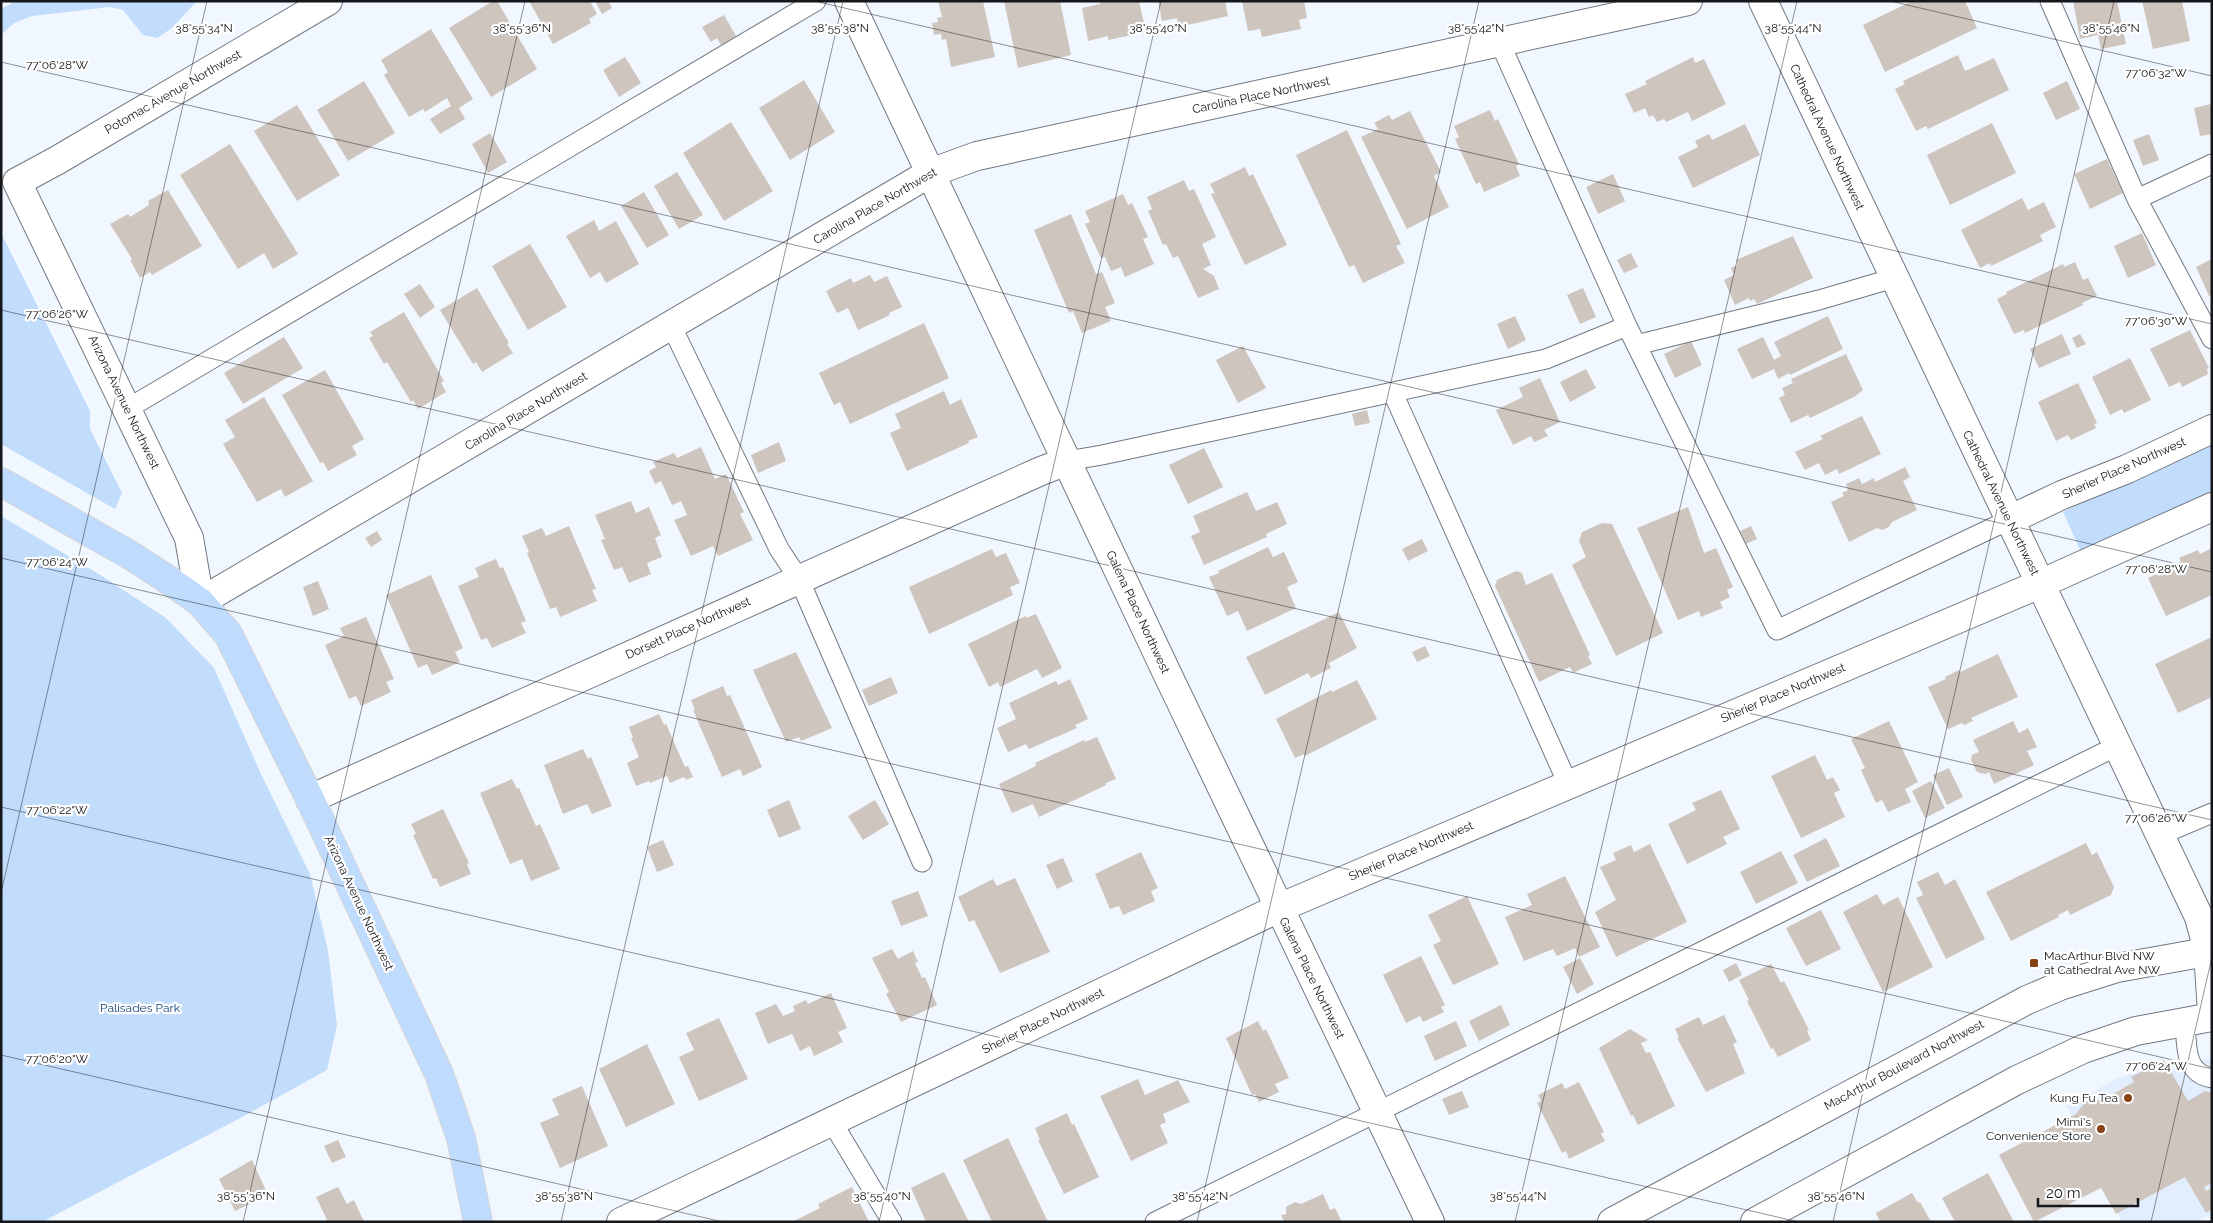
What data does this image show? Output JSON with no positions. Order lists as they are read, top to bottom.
{
  "streets": {
    "main road": ["Arizona Avenue Northwest"],
    "street": [
      "Potomac Avenue Northwest",
      "Carolina Place Northwest",
      "Cathedral Avenue Northwest",
      "Sherier Place Northwest",
      "Galena Place Northwest",
      "Dorsett Place Northwest",
      "MacArthur Boulevard Northwest"
    ]
  },
  "crossings": [
    ["Potomac Avenue Northwest", "Arizona Avenue Northwest"],
    ["Carolina Place Northwest", "Arizona Avenue Northwest"],
    ["Carolina Place Northwest", "Galena Place Northwest"],
    ["Cathedral Avenue Northwest", "Sherier Place Northwest"],
    ["Cathedral Avenue Northwest", "MacArthur Boulevard Northwest"],
    ["Arizona Avenue Northwest", "Dorsett Place Northwest"],
    ["Sherier Place Northwest", "Galena Place Northwest"],
    ["Galena Place Northwest", "Dorsett Place Northwest"]
  ],
  "parks": ["Palisades Park"],
  "places": {
    "transit": ["MacArthur Blvd NW at Cathedral Ave NW"],
    "other": ["Kung Fu Tea", "Mimi's Convenience Store"]
  },
  "scale_bar": "20 m",
  "coordinates": [
    "38°55'34\"N",
    "38°55'36\"N",
    "38°55'38\"N",
    "38°55'40\"N",
    "38°55'42\"N",
    "38°55'44\"N",
    "38°55'46\"N",
    "77°06'28\"W",
    "77°06'32\"W",
    "77°06'26\"W",
    "77°06'30\"W",
    "77°06'24\"W",
    "77°06'22\"W",
    "77°06'20\"W"
  ]
}
